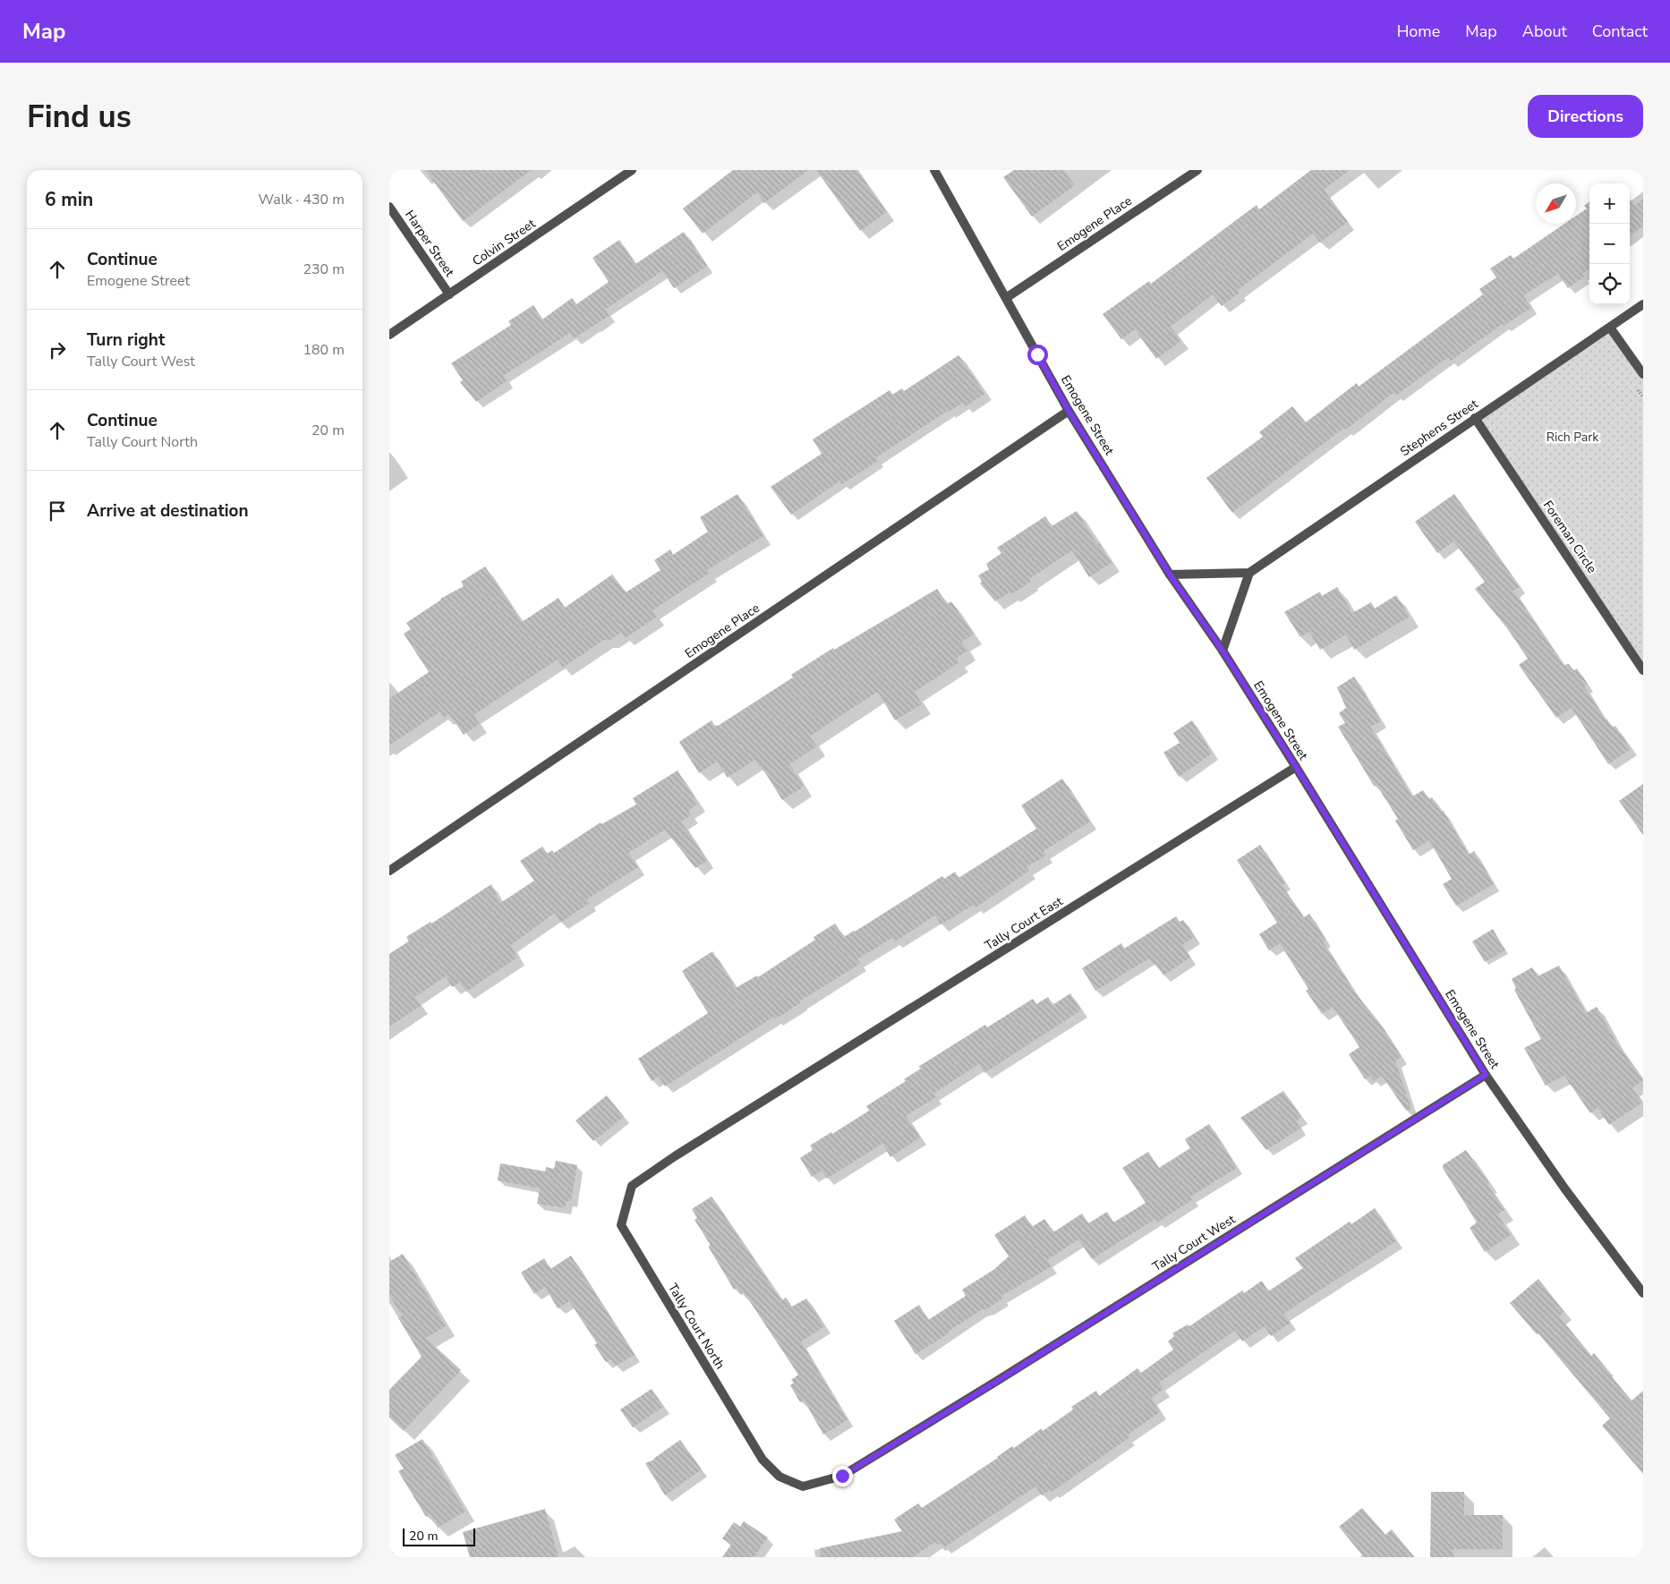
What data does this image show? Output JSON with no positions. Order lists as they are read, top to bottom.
{
  "streets": {
    "street": [
      "Emogene Place",
      "Colvin Street",
      "Harper Street",
      "Emogene Street",
      "Stephens Street",
      "Foreman Circle",
      "Tally Court East",
      "Tally Court West",
      "Tally Court North"
    ]
  },
  "crossings": [
    ["Emogene Place", "Emogene Street"],
    ["Colvin Street", "Harper Street"],
    ["Emogene Street", "Tally Court East"],
    ["Emogene Street", "Tally Court West"],
    ["Stephens Street", "Foreman Circle"],
    ["Tally Court East", "Tally Court North"],
    ["Tally Court West", "Tally Court North"]
  ],
  "parks": ["Rich Park"],
  "scale_bar": "20 m",
  "north": "bottom left",
  "page": {
    "header": "Map",
    "nav": [
      "Home",
      "Map",
      "About",
      "Contact"
    ],
    "buttons": "Directions",
    "title": "Find us",
    "heading": ["6 min", "Walk · 430 m"],
    "map_buttons": ["+", "−"],
    "list": [
      ["Continue", "Emogene Street", "230 m"],
      ["Turn right", "Tally Court West", "180 m"],
      ["Continue", "Tally Court North", "20 m"],
      "Arrive at destination"
    ],
    "scale": "20 m"
  }
}
